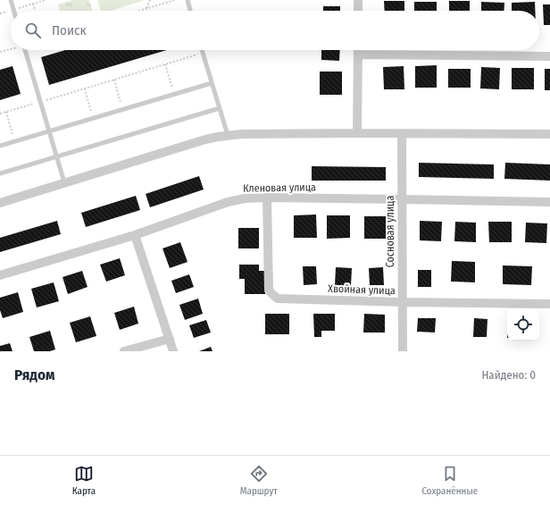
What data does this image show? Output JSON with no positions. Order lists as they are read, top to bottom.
{
  "streets": {
    "street": ["Кленовая улица", "Сосновая улица", "Хвойная улица"]
  },
  "crossings": [
    ["Кленовая улица", "Сосновая улица"],
    ["Кленовая улица", "Хвойная улица"],
    ["Сосновая улица", "Хвойная улица"]
  ],
  "page": {
    "search": "Поиск",
    "heading": ["Рядом", "Найдено: 0"],
    "nav": ["Карта", "Маршрут", "Сохранённые"]
  }
}
